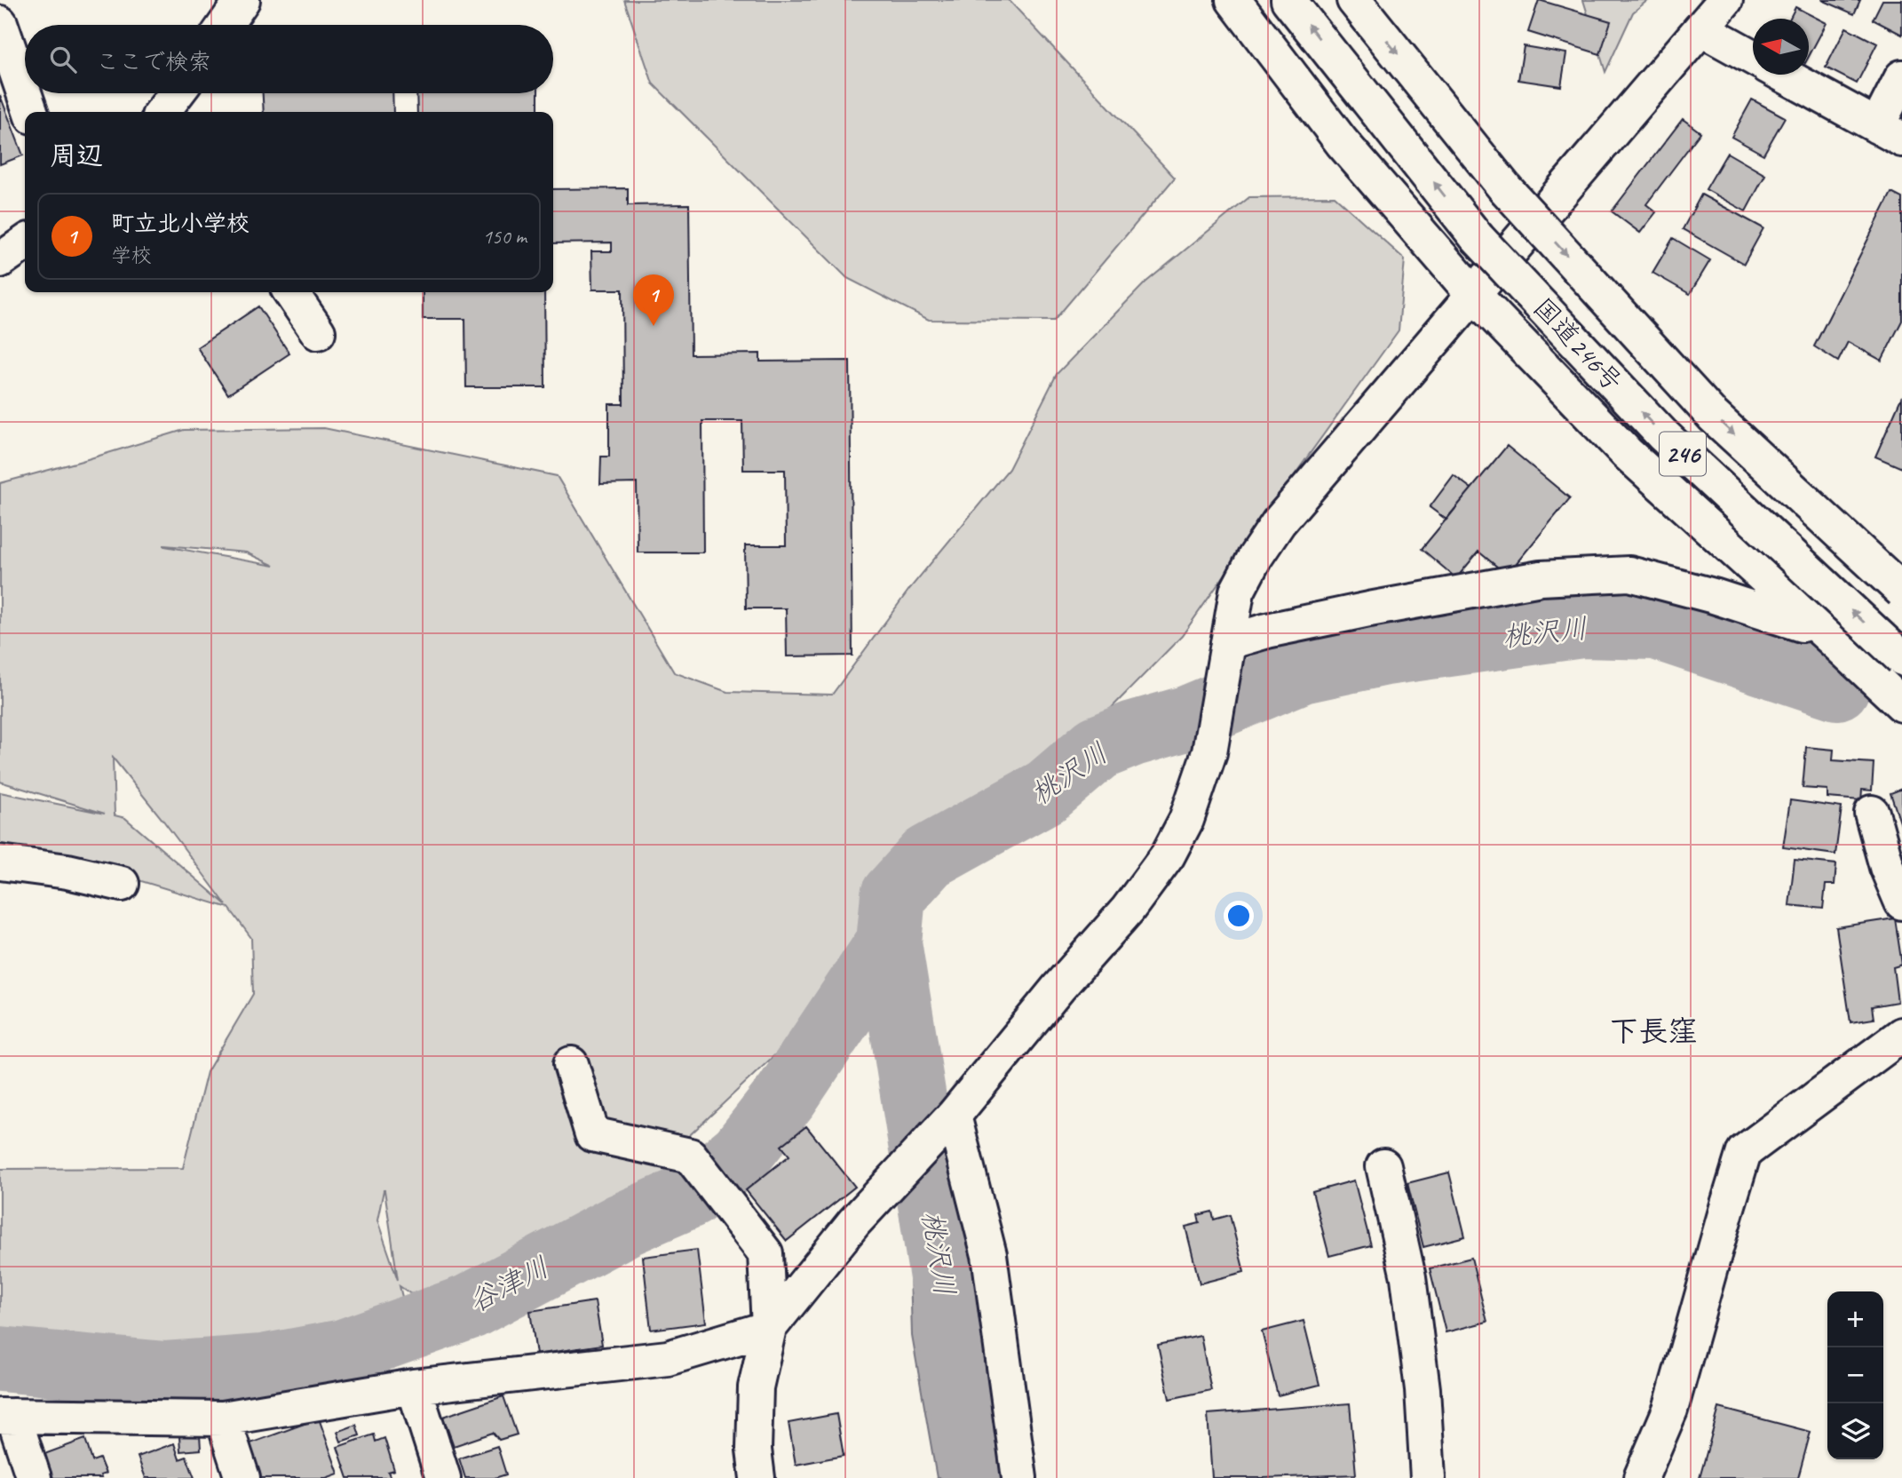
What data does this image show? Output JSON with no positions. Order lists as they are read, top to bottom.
{
  "streets": {
    "main road": ["国道246号", "246"]
  },
  "districts": ["下長窪"],
  "water": ["桃沢川", "谷津川"],
  "north": "left",
  "page": {
    "search": "ここで検索",
    "heading": "周辺",
    "list": [
      {
        "mark": "1",
        "name": "町立北小学校",
        "note": "学校",
        "value": "150 m"
      }
    ],
    "pins": "1",
    "map_buttons": ["+", "−"]
  }
}
